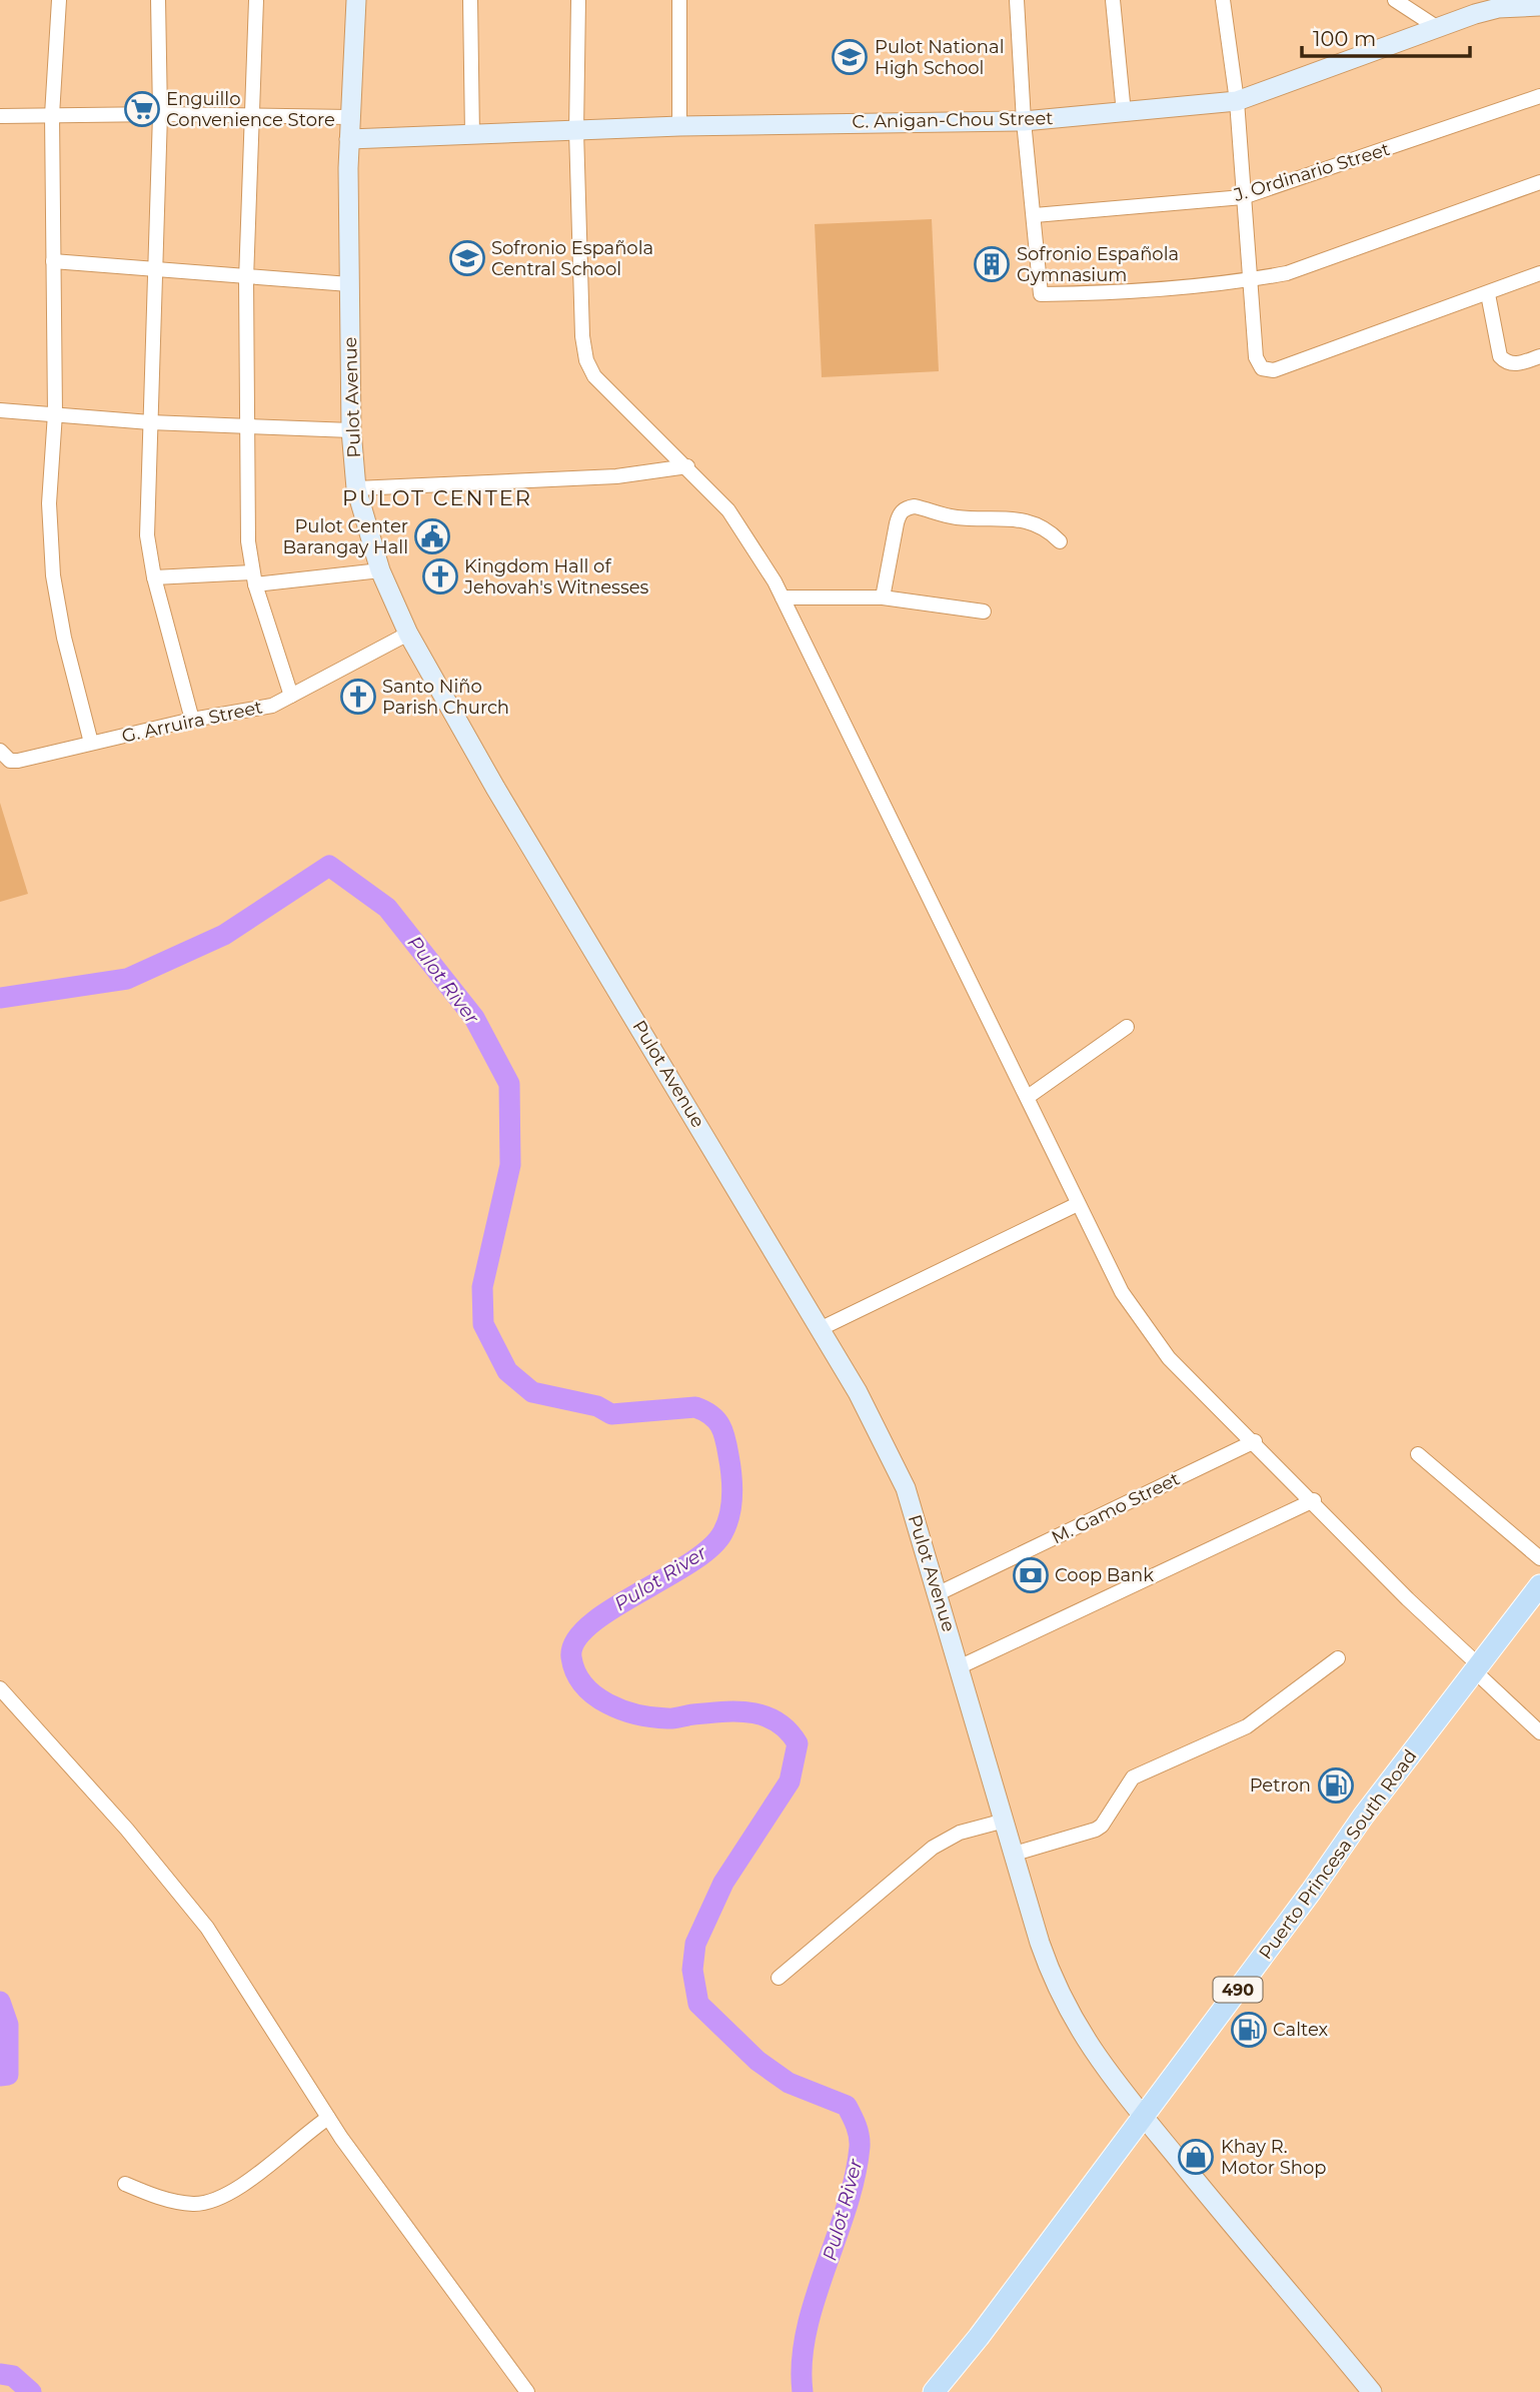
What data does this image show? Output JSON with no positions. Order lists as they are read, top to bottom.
{
  "streets": {
    "main road": ["Puerto Princesa South Road", "490"],
    "street": [
      "C. Anigan-Chou Street",
      "J. Ordinario Street",
      "Pulot Avenue",
      "G. Arruira Street",
      "M. Gamo Street"
    ]
  },
  "crossings": [
    ["C. Anigan-Chou Street", "Pulot Avenue"],
    ["Pulot Avenue", "G. Arruira Street"],
    ["Pulot Avenue", "M. Gamo Street"],
    ["Pulot Avenue", "Puerto Princesa South Road"]
  ],
  "districts": ["PULOT CENTER"],
  "water": ["Pulot River"],
  "places": {
    "school or university": ["Pulot National High School", "Sofronio Española Central School"],
    "supermarket": ["Enguillo Convenience Store"],
    "building": ["Sofronio Española Gymnasium"],
    "public building": ["Pulot Center Barangay Hall"],
    "church": ["Kingdom Hall of Jehovah's Witnesses", "Santo Niño Parish Church"],
    "bank": ["Coop Bank"],
    "fuel station": ["Petron", "Caltex"],
    "shop": ["Khay R. Motor Shop"]
  },
  "scale_bar": "100 m"
}
